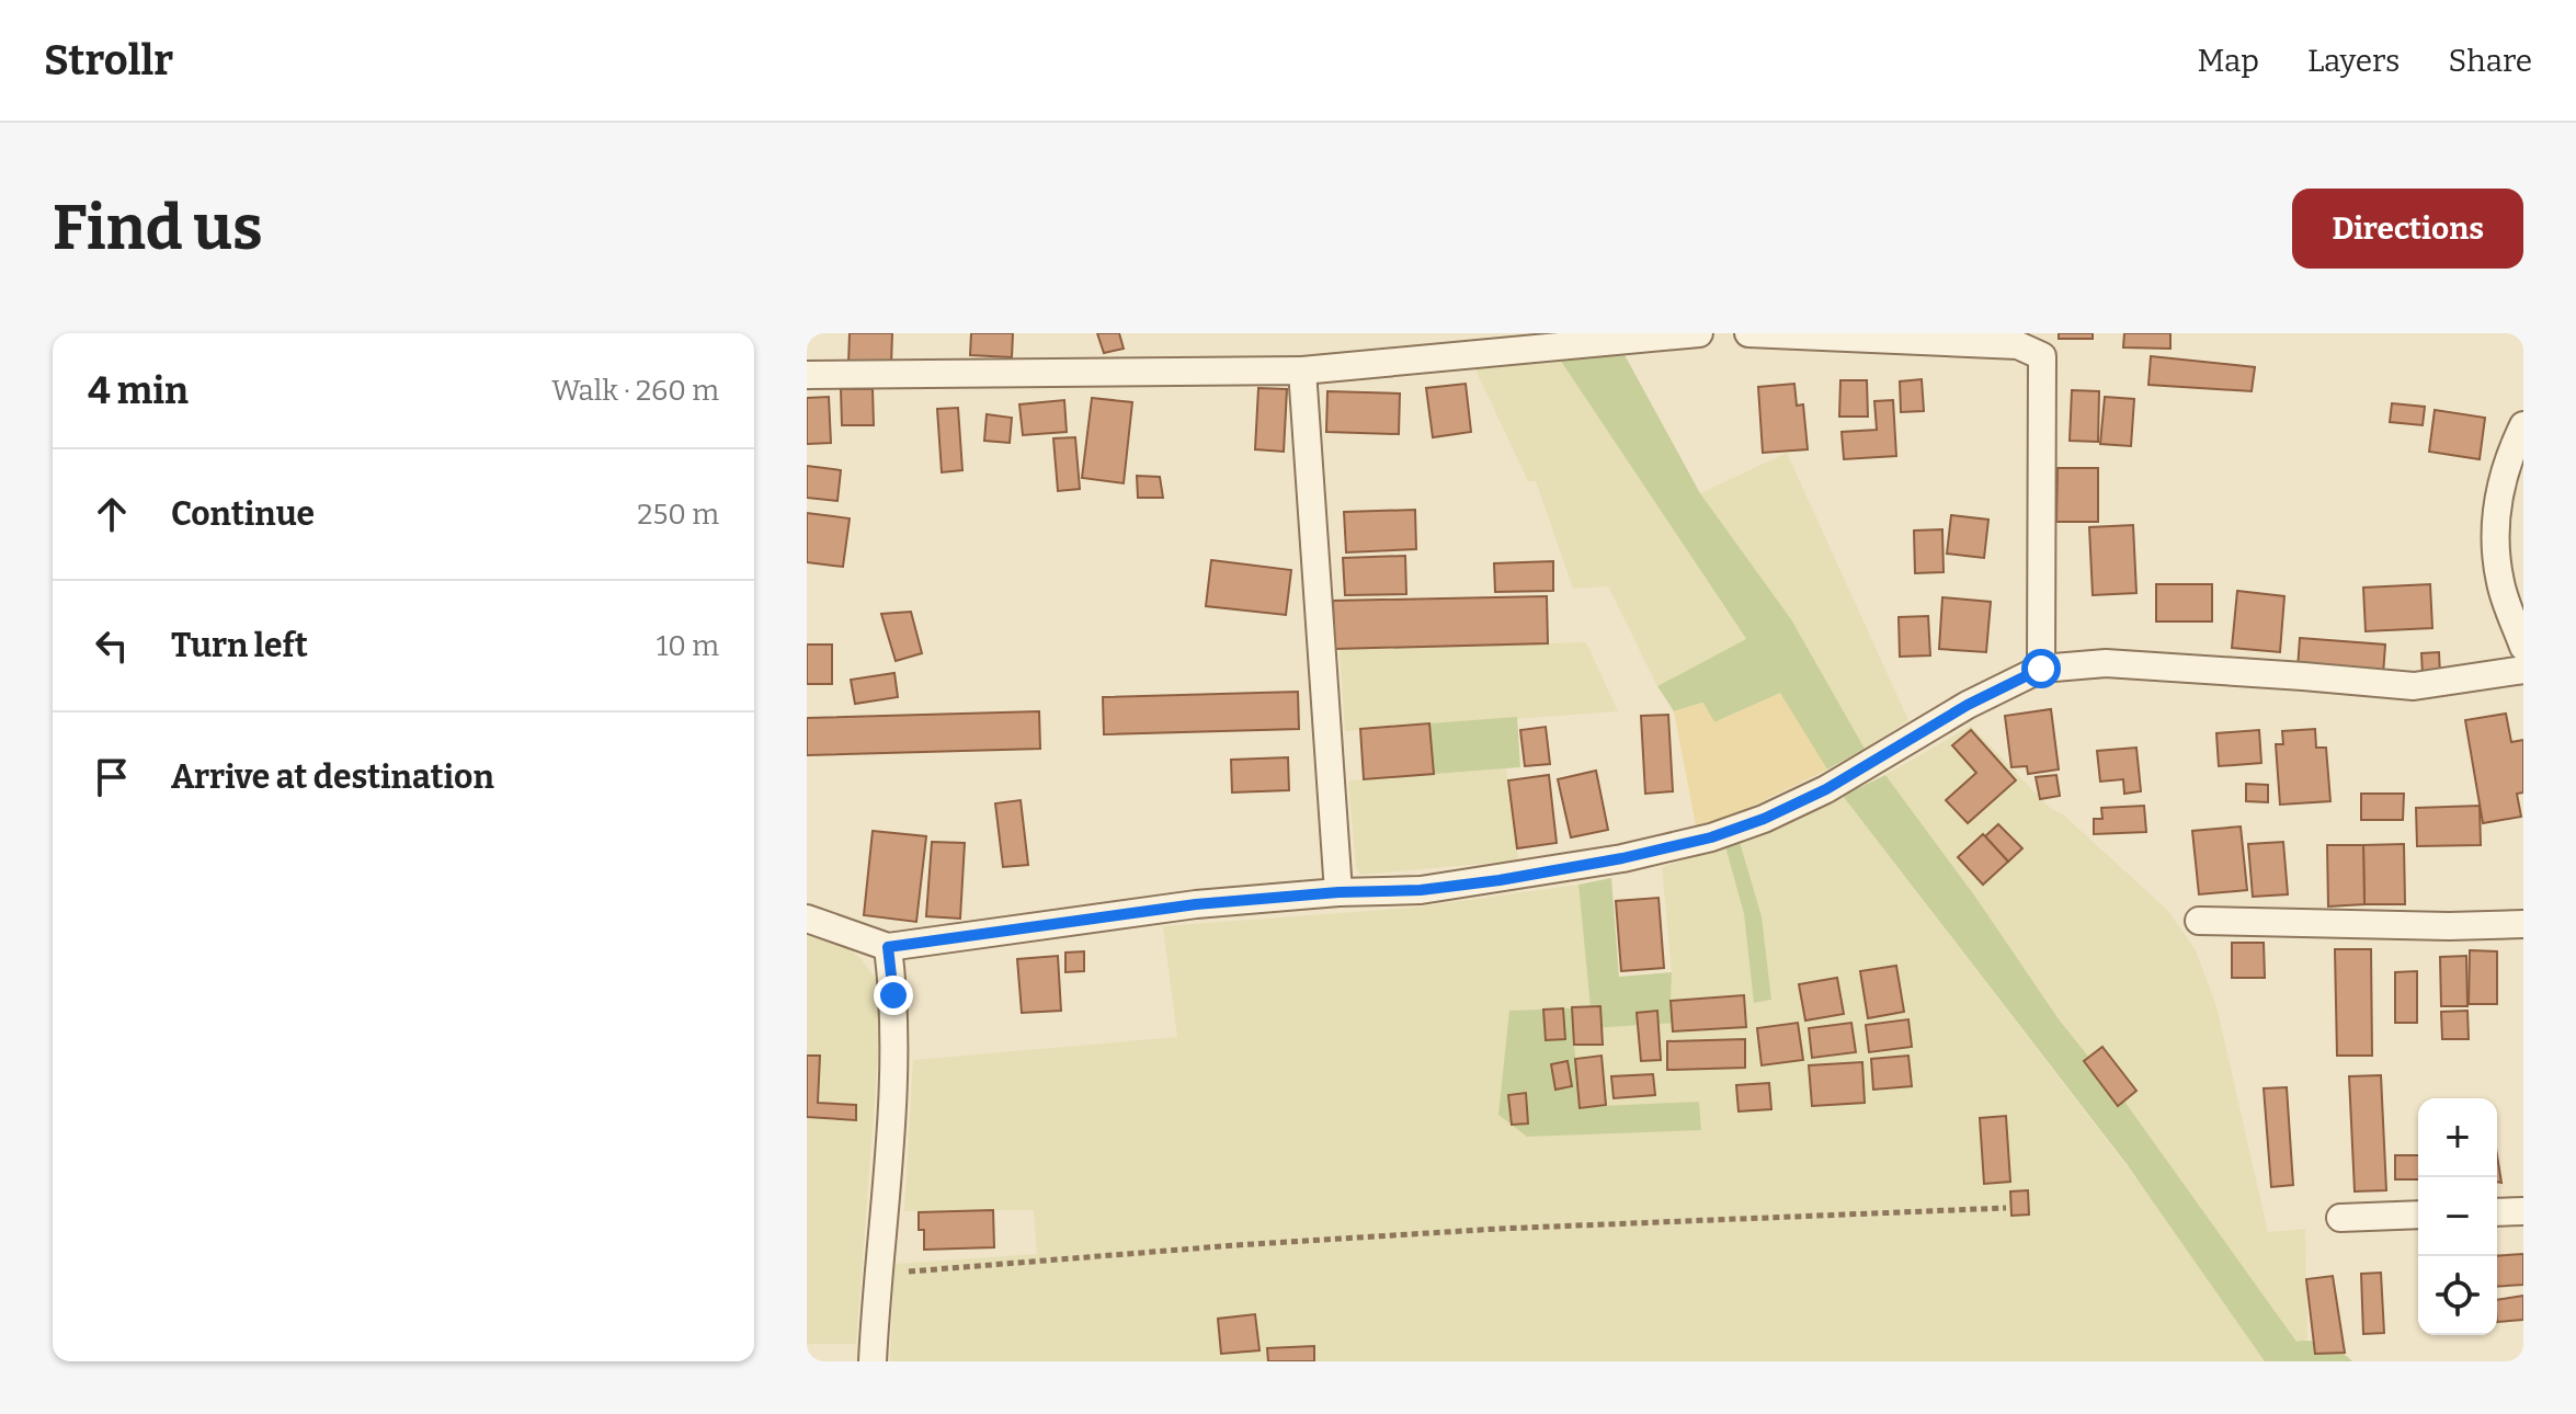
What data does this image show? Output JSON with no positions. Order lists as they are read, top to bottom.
{
  "page": {
    "header": "Strollr",
    "nav": ["Map", "Layers", "Share"],
    "buttons": "Directions",
    "title": "Find us",
    "heading": ["4 min", "Walk · 260 m"],
    "list": [
      ["Continue", "250 m"],
      ["Turn left", "10 m"],
      "Arrive at destination"
    ],
    "map_buttons": ["+", "−"]
  }
}
